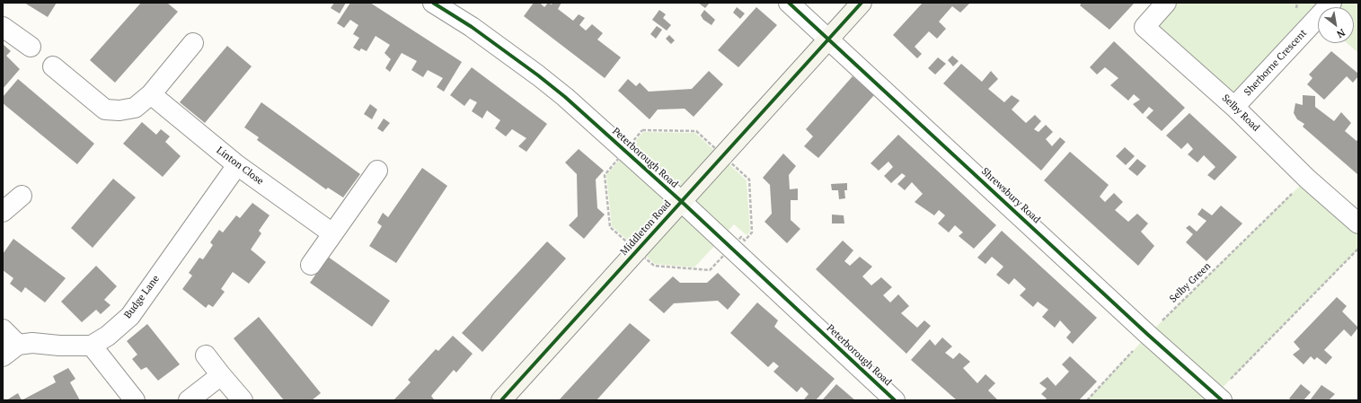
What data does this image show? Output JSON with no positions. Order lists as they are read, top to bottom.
{
  "streets": {
    "street": [
      "Sherborne Crescent",
      "Selby Road",
      "Peterborough Road",
      "Linton Close",
      "Shrewsbury Road",
      "Middleton Road",
      "Budge Lane"
    ],
    "path": ["Selby Green"]
  },
  "crossings": [
    ["Sherborne Crescent", "Selby Road"],
    ["Selby Road", "Selby Green"],
    ["Peterborough Road", "Middleton Road"],
    ["Linton Close", "Budge Lane"],
    ["Shrewsbury Road", "Middleton Road"],
    ["Shrewsbury Road", "Selby Green"]
  ],
  "north": "bottom right"
}
